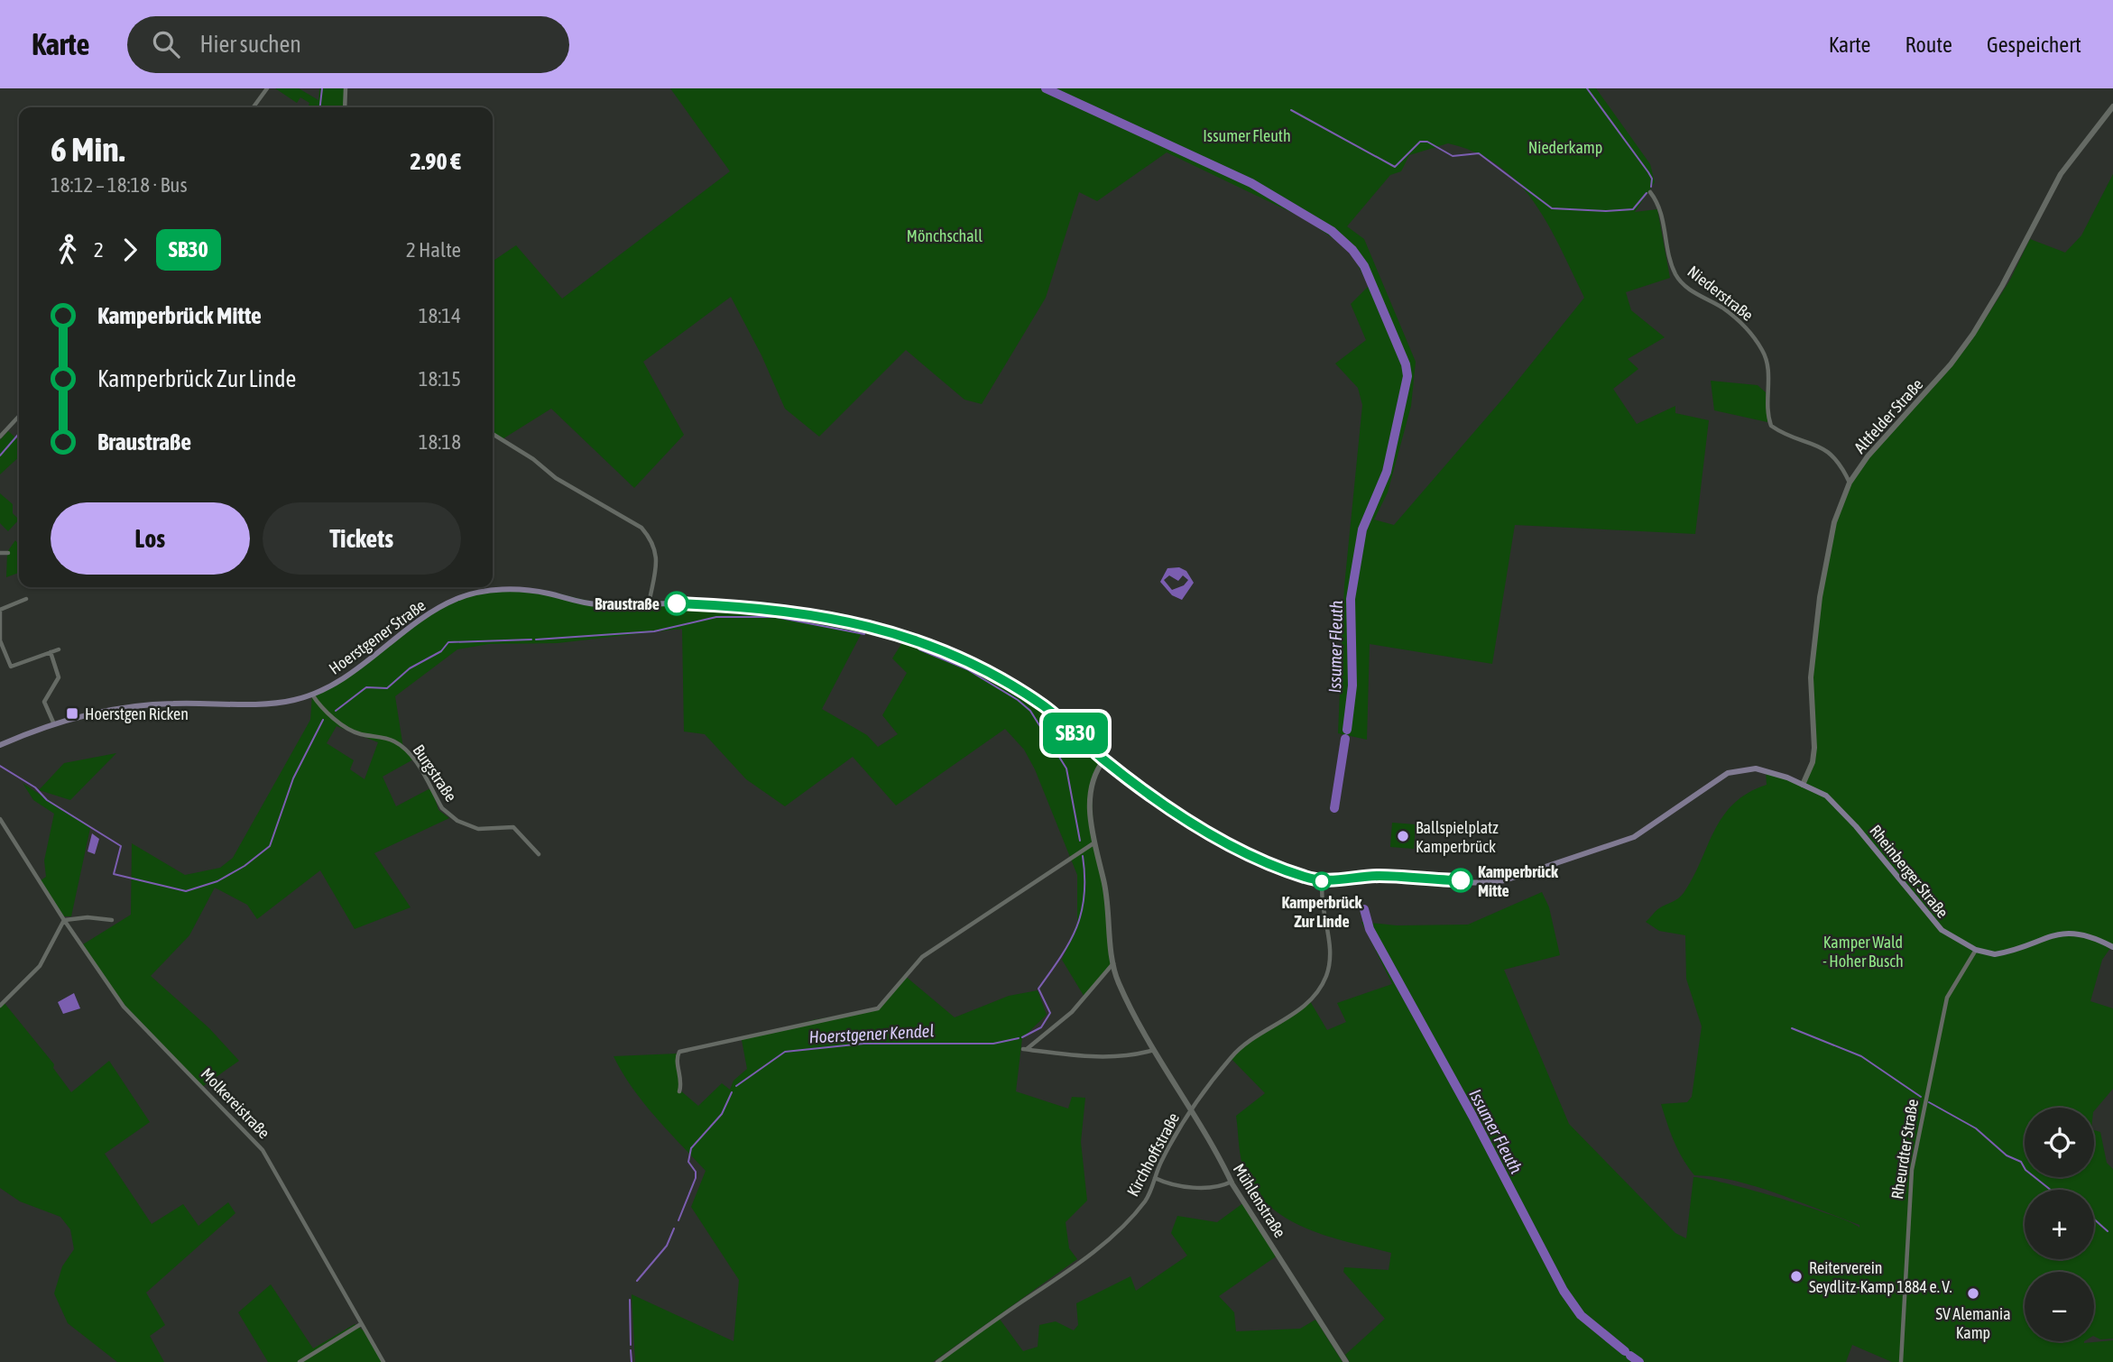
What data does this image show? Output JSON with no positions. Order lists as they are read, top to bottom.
{
  "streets": {
    "main road": ["Hoerstgener Straße", "Rheinberger Straße"],
    "street": [
      "Niederstraße",
      "Altfelder Straße",
      "Burgstraße",
      "Molkereistraße",
      "Rheurdter Straße",
      "Kirchhoffstraße",
      "Mühlenstraße"
    ]
  },
  "crossings": [
    ["Niederstraße", "Altfelder Straße"],
    ["Altfelder Straße", "Hoerstgener Straße"],
    ["Altfelder Straße", "Rheinberger Straße"],
    ["Hoerstgener Straße", "Burgstraße"],
    ["Hoerstgener Straße", "Rheinberger Straße"],
    ["Hoerstgener Straße", "Kirchhoffstraße"],
    ["Hoerstgener Straße", "Mühlenstraße"],
    ["Rheinberger Straße", "Rheurdter Straße"],
    ["Kirchhoffstraße", "Mühlenstraße"]
  ],
  "water": ["Issumer Fleuth", "Hoerstgener Kendel"],
  "parks": [
    "Issumer Fleuth",
    "Niederkamp",
    "Mönchschall",
    "Kamper Wald - Hoher Busch"
  ],
  "places": {
    "other": [
      "Braustraße",
      "Ballspielplatz Kamperbrück",
      "Kamperbrück Mitte",
      "Kamperbrück Zur Linde",
      "Reiterverein Seydlitz-Kamp 1884 e. V.",
      "SV Alemania Kamp"
    ],
    "transit": ["Hoerstgen Ricken"]
  },
  "lines": ["bus line SB30"],
  "page": {
    "header": "Karte",
    "search": "Hier suchen",
    "nav": ["Karte", "Route", "Gespeichert"],
    "on_map": "SB30",
    "heading": ["6 Min.", "18:12 – 18:18 · Bus", "2.90 €"],
    "legs": ["2", "SB30", "2 Halte"],
    "list": [
      {
        "name": "Kamperbrück Mitte",
        "value": "18:14"
      },
      {
        "name": "Kamperbrück Zur Linde",
        "value": "18:15"
      },
      {
        "name": "Braustraße",
        "value": "18:18"
      }
    ],
    "buttons": ["Los", "Tickets"],
    "map_buttons": ["+", "−"]
  }
}
